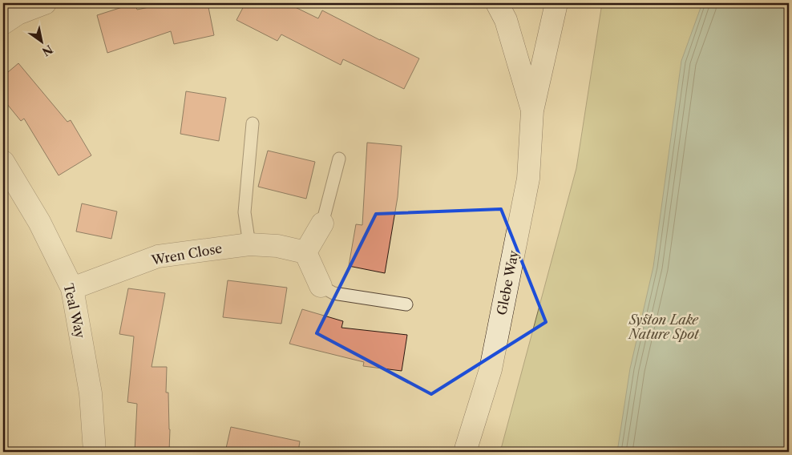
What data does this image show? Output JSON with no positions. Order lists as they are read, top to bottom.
{
  "streets": {
    "street": ["Wren Close", "Glebe Way", "Teal Way"]
  },
  "crossings": [
    ["Wren Close", "Teal Way"]
  ],
  "parks": ["Syston Lake Nature Spot"],
  "north": "bottom right"
}
